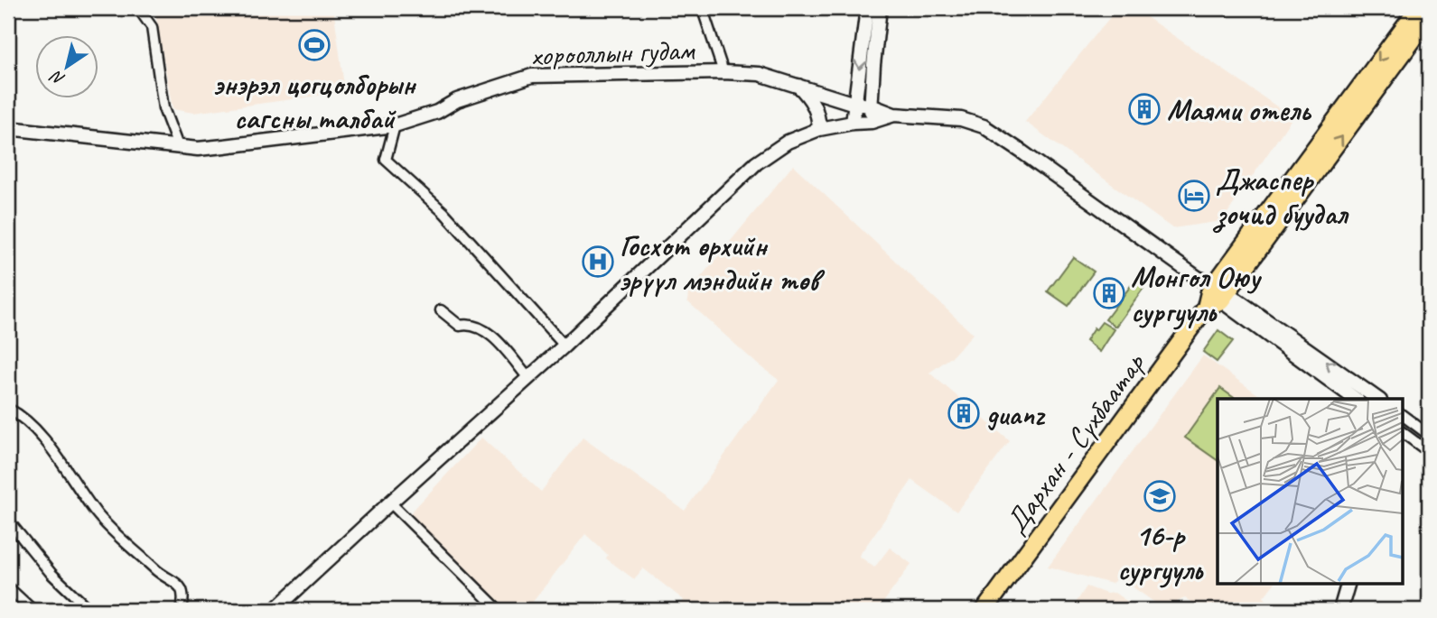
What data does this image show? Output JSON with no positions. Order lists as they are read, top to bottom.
{
  "streets": {
    "highway": ["Дархан - Сүхбаатар"],
    "main road": ["хорооллын гудам"]
  },
  "places": {
    "sports": ["энэрэл цогцолборын сагсны талбай"],
    "building": ["Маями отель", "Монгол Оюу сургууль", "guanz"],
    "hotel": ["Джаспер зочид буудал"],
    "hospital": ["Госхот өрхийн эрүүл мэндийн төв"],
    "school or university": ["16-р сургууль"]
  },
  "north": "bottom left"
}
